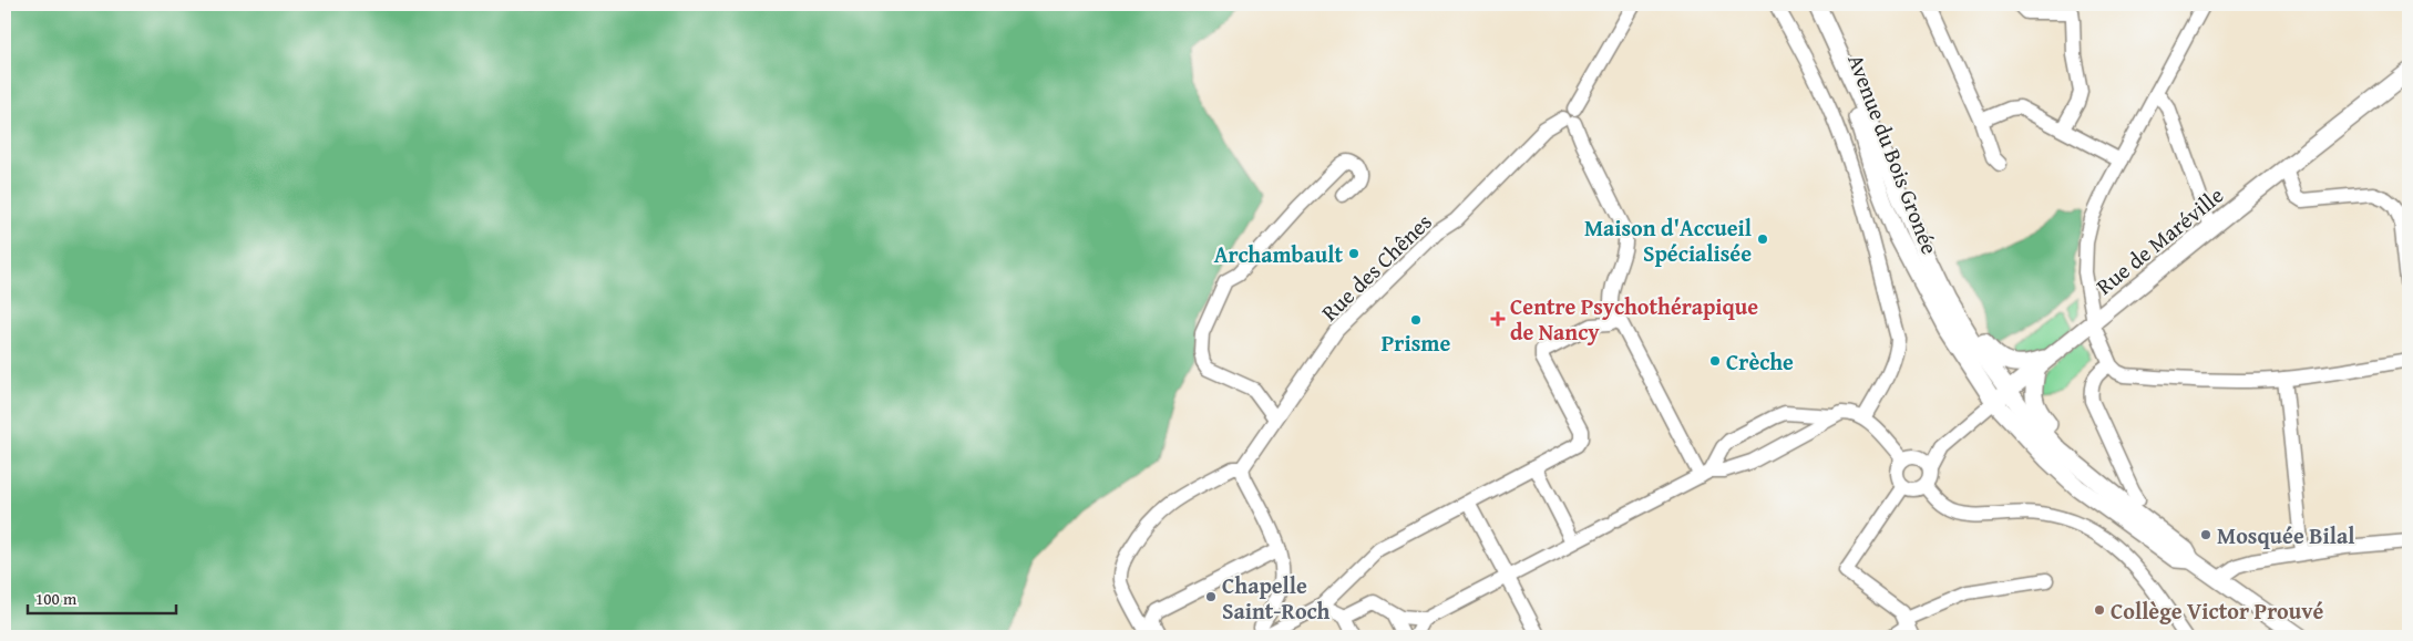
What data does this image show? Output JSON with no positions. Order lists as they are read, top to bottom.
{
  "streets": {
    "main road": ["Avenue du Bois Gronée", "Rue de Maréville"],
    "street": ["Rue des Chênes"]
  },
  "crossings": [
    ["Avenue du Bois Gronée", "Rue de Maréville"]
  ],
  "places": {
    "other": [
      "Maison d'Accueil Spécialisée",
      "Archambault",
      "Prisme",
      "Crèche",
      "Mosquée Bilal",
      "Chapelle Saint-Roch",
      "Collège Victor Prouvé"
    ],
    "health": ["Centre Psychothérapique de Nancy"]
  },
  "scale_bar": "100 m"
}
